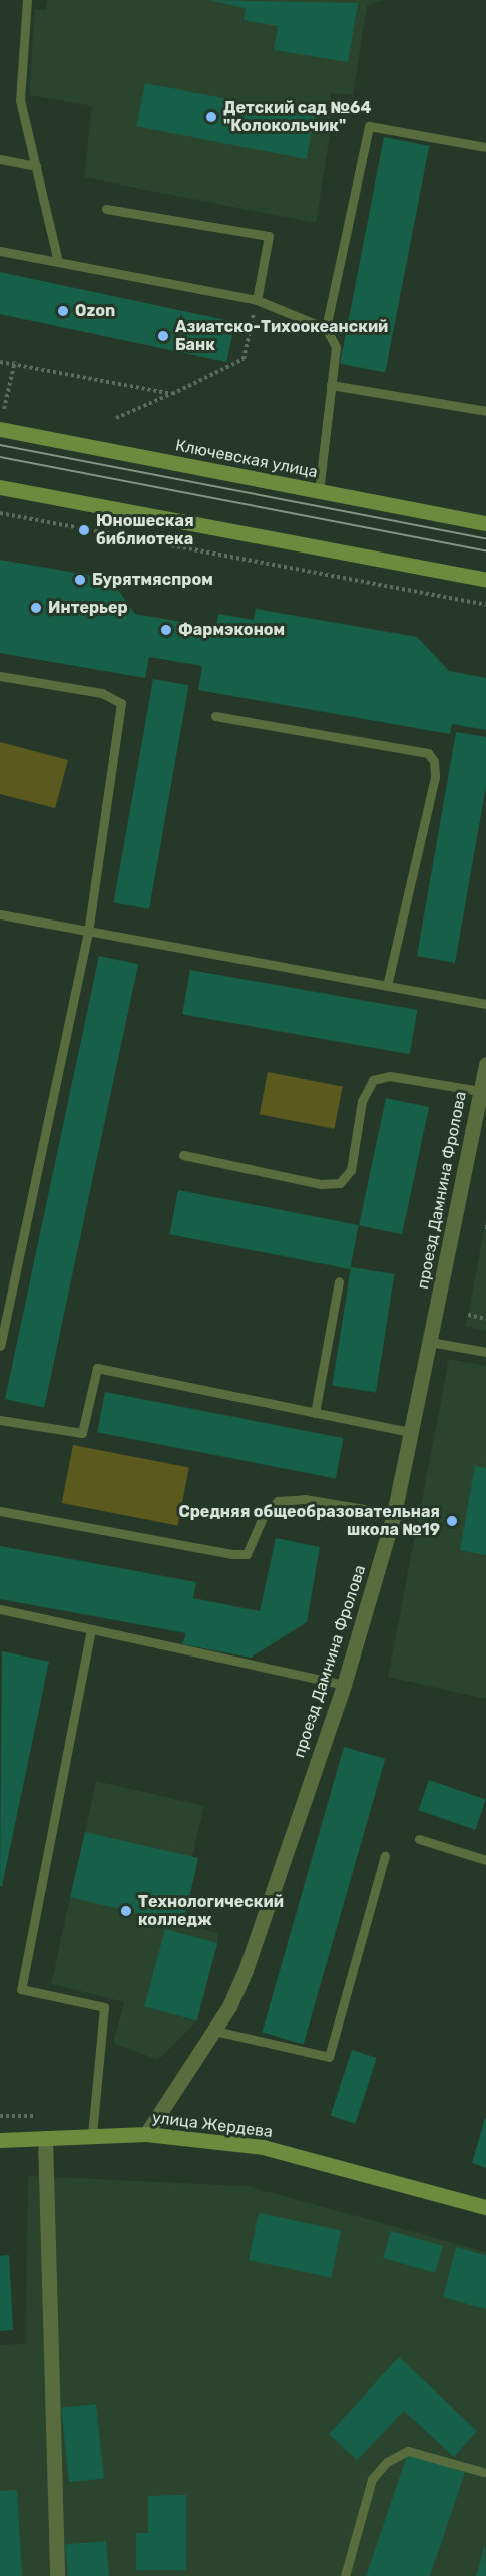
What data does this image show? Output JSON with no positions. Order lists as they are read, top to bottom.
{
  "streets": {
    "main road": ["Ключевская улица", "улица Жердева"],
    "street": ["проезд Дамнина Фролова"]
  },
  "crossings": [
    ["проезд Дамнина Фролова", "улица Жердева"]
  ],
  "places": [
    "Детский сад №64 \"Колокольчик\"",
    "Ozon",
    "Азиатско-Тихоокеанский Банк",
    "Юношеская библиотека",
    "Бурятмяспром",
    "Интерьер",
    "Фармэконом",
    "Средняя общеобразовательная школа №19",
    "Технологический колледж"
  ]
}
